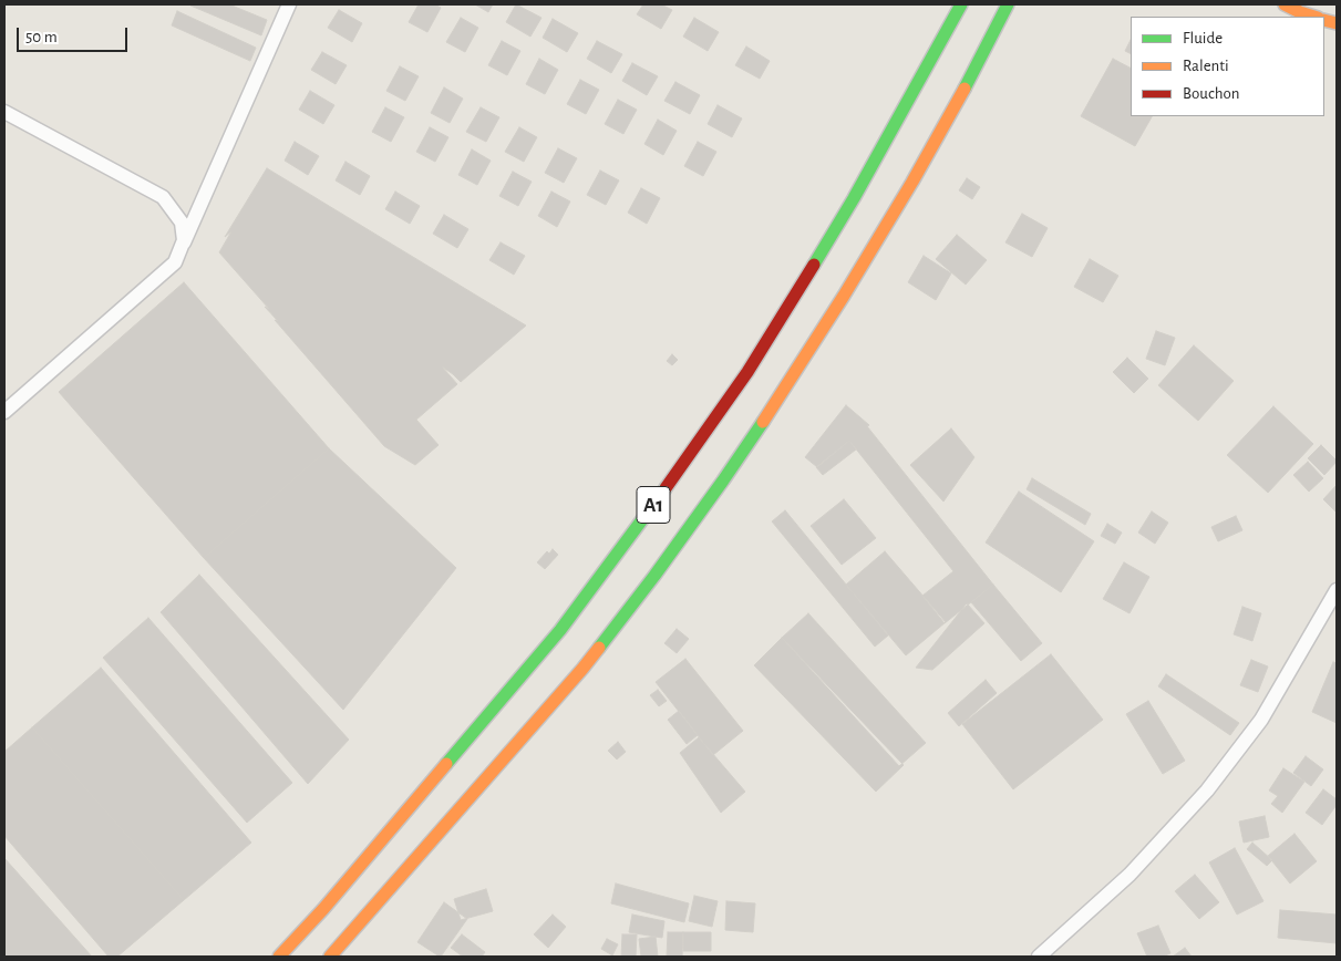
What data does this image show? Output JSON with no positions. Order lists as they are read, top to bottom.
{
  "streets": {
    "main road": ["A1"]
  },
  "legend": ["Fluide", "Ralenti", "Bouchon"],
  "scale_bar": "50 m"
}
